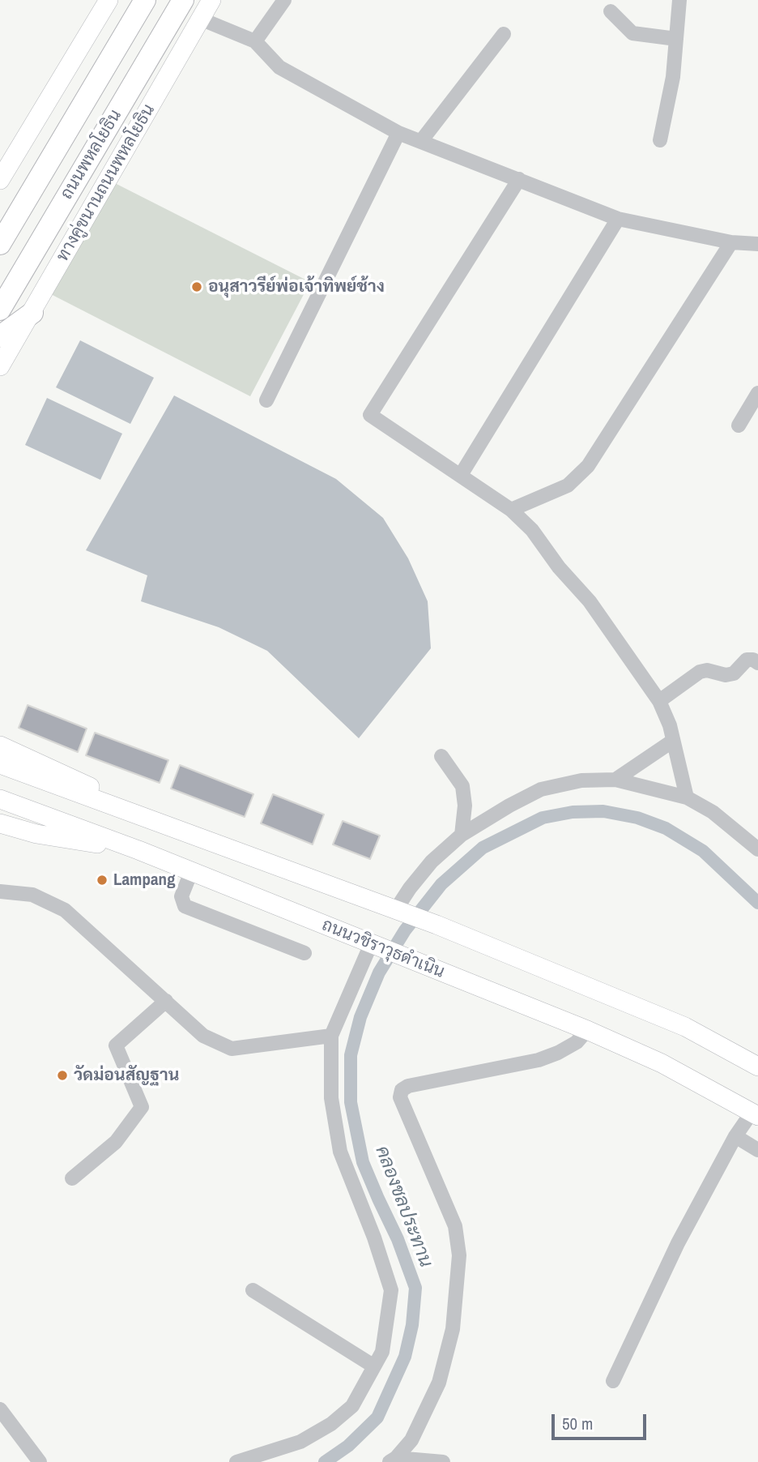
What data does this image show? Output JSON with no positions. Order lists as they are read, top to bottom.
{
  "streets": {
    "highway": ["ถนนพหลโยธิน"],
    "main road": ["ทางคู่ขนานถนนพหลโยธิน", "ถนนวชิราวุธดำเนิน"]
  },
  "water": ["คลองชลประทาน"],
  "places": ["อนุสาวรีย์พ่อเจ้าทิพย์ช้าง", "Lampang", "วัดม่อนสัญฐาน"],
  "scale_bar": "50 m"
}
